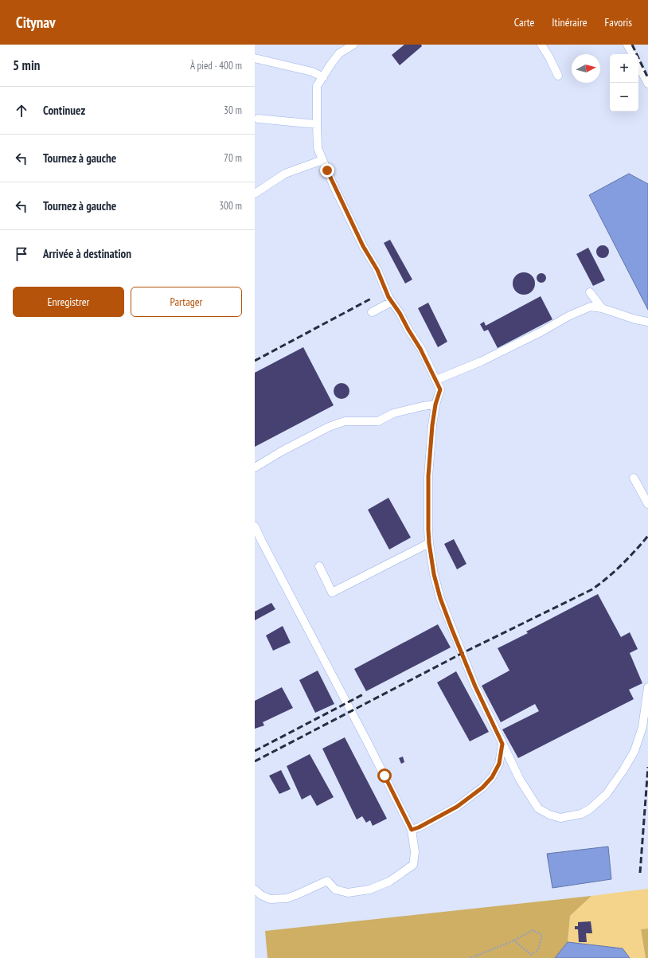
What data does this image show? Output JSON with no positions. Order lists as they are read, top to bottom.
{
  "north": "right",
  "page": {
    "header": "Citynav",
    "nav": ["Carte", "Itinéraire", "Favoris"],
    "heading": ["5 min", "À pied · 400 m"],
    "map_buttons": ["+", "−"],
    "list": [
      ["Continuez", "30 m"],
      ["Tournez à gauche", "70 m"],
      ["Tournez à gauche", "300 m"],
      "Arrivée à destination"
    ],
    "buttons": ["Enregistrer", "Partager"]
  }
}
